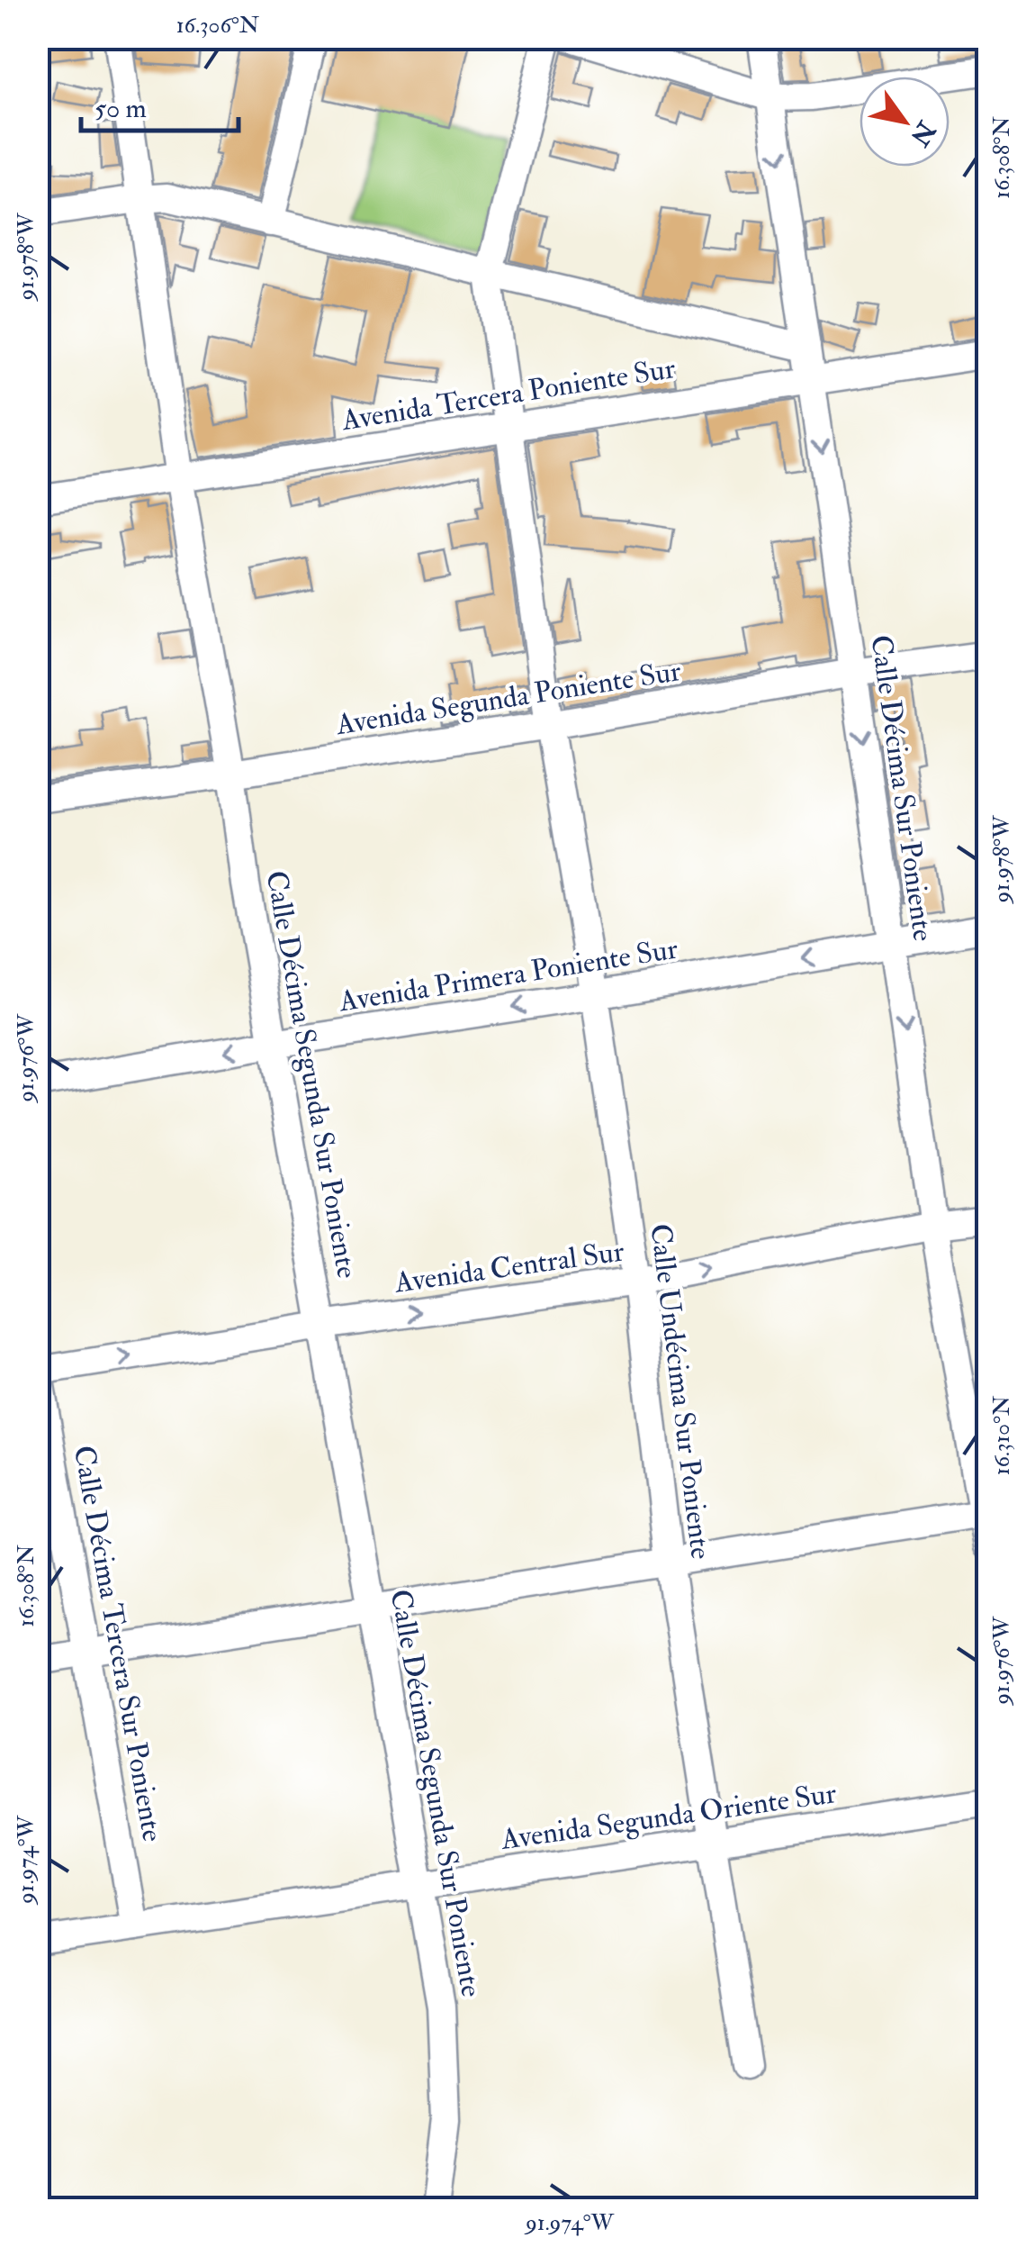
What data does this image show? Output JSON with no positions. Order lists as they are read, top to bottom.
{
  "streets": {
    "street": [
      "Avenida Tercera Poniente Sur",
      "Avenida Segunda Poniente Sur",
      "Calle Décima Sur Poniente",
      "Avenida Primera Poniente Sur",
      "Calle Décima Segunda Sur Poniente",
      "Avenida Central Sur",
      "Calle Undécima Sur Poniente",
      "Calle Décima Tercera Sur Poniente",
      "Avenida Segunda Oriente Sur"
    ]
  },
  "crossings": [
    ["Avenida Tercera Poniente Sur", "Calle Décima Sur Poniente"],
    ["Avenida Tercera Poniente Sur", "Calle Décima Segunda Sur Poniente"],
    ["Avenida Tercera Poniente Sur", "Calle Undécima Sur Poniente"],
    ["Avenida Segunda Poniente Sur", "Calle Décima Sur Poniente"],
    ["Avenida Segunda Poniente Sur", "Calle Décima Segunda Sur Poniente"],
    ["Avenida Segunda Poniente Sur", "Calle Undécima Sur Poniente"],
    ["Calle Décima Sur Poniente", "Avenida Primera Poniente Sur"],
    ["Calle Décima Sur Poniente", "Avenida Central Sur"],
    ["Avenida Primera Poniente Sur", "Calle Décima Segunda Sur Poniente"],
    ["Avenida Primera Poniente Sur", "Calle Undécima Sur Poniente"],
    ["Calle Décima Segunda Sur Poniente", "Avenida Central Sur"],
    ["Calle Décima Segunda Sur Poniente", "Avenida Segunda Oriente Sur"],
    ["Avenida Central Sur", "Calle Undécima Sur Poniente"],
    ["Avenida Central Sur", "Calle Décima Tercera Sur Poniente"],
    ["Calle Undécima Sur Poniente", "Avenida Segunda Oriente Sur"],
    ["Calle Décima Tercera Sur Poniente", "Avenida Segunda Oriente Sur"]
  ],
  "one_way": ["Calle Décima Sur Poniente", "Avenida Primera Poniente Sur", "Avenida Central Sur"],
  "scale_bar": "50 m",
  "north": "bottom right",
  "coordinates": [
    "16.306°N",
    "16.308°N",
    "91.978°W",
    "91.976°W",
    "16.310°N",
    "91.974°W"
  ]
}
